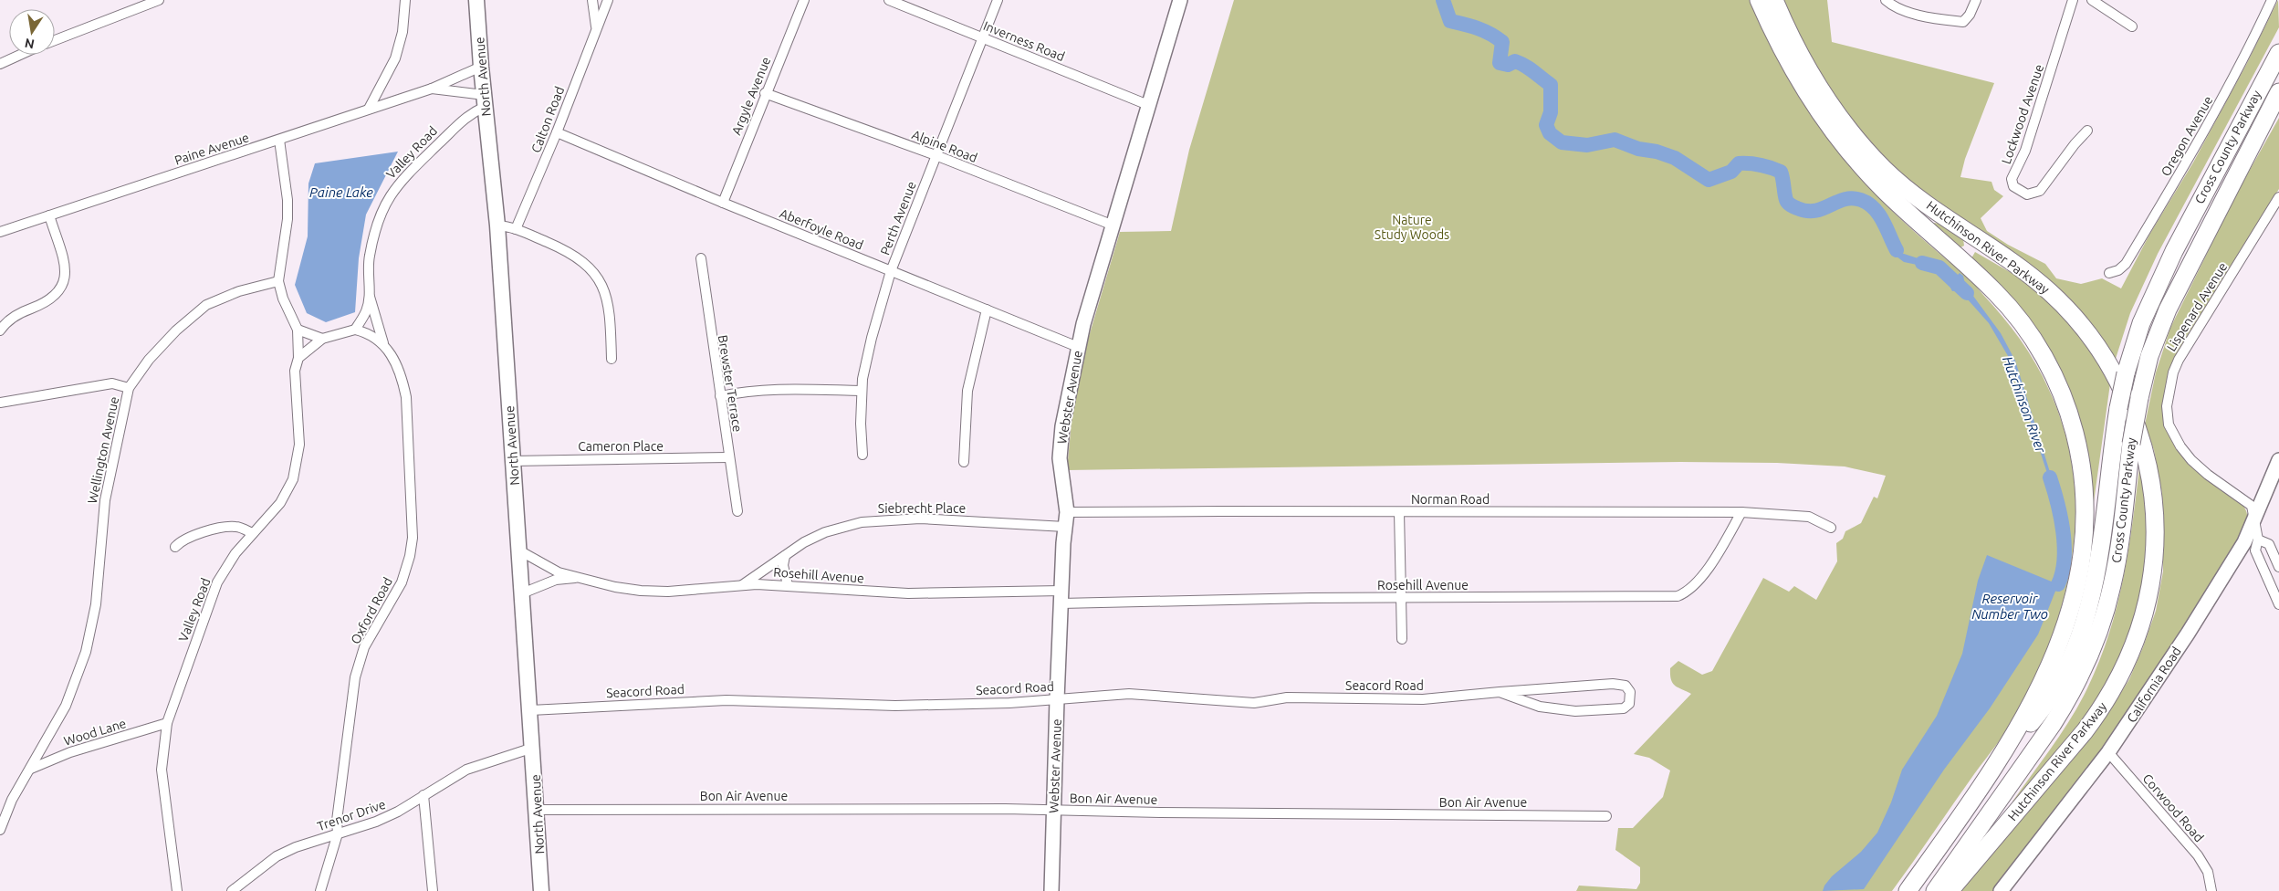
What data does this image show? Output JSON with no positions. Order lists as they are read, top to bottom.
{
  "streets": {
    "highway": ["Cross County Parkway", "Hutchinson River Parkway"],
    "main road": ["North Avenue"],
    "street": [
      "Inverness Road",
      "Argyle Avenue",
      "Lockwood Avenue",
      "Calton Road",
      "Oregon Avenue",
      "Alpine Road",
      "Paine Avenue",
      "Valley Road",
      "Perth Avenue",
      "Aberfoyle Road",
      "Lispenard Avenue",
      "Brewster Terrace",
      "Webster Avenue",
      "Cameron Place",
      "Wellington Avenue",
      "Norman Road",
      "Siebrecht Place",
      "Rosehill Avenue",
      "Oxford Road",
      "California Road",
      "Seacord Road",
      "Wood Lane",
      "Bon Air Avenue",
      "Corwood Road",
      "Trenor Drive"
    ]
  },
  "crossings": [
    ["Inverness Road", "Perth Avenue"],
    ["Inverness Road", "Webster Avenue"],
    ["North Avenue", "Paine Avenue"],
    ["North Avenue", "Valley Road"],
    ["North Avenue", "Cameron Place"],
    ["North Avenue", "Rosehill Avenue"],
    ["North Avenue", "Seacord Road"],
    ["North Avenue", "Bon Air Avenue"],
    ["North Avenue", "Trenor Drive"],
    ["Argyle Avenue", "Alpine Road"],
    ["Argyle Avenue", "Aberfoyle Road"],
    ["Calton Road", "Aberfoyle Road"],
    ["Alpine Road", "Perth Avenue"],
    ["Alpine Road", "Webster Avenue"],
    ["Cross County Parkway", "Hutchinson River Parkway"],
    ["Paine Avenue", "Valley Road"],
    ["Valley Road", "Wellington Avenue"],
    ["Valley Road", "Wood Lane"],
    ["Perth Avenue", "Aberfoyle Road"],
    ["Aberfoyle Road", "Webster Avenue"],
    ["Lispenard Avenue", "California Road"],
    ["Brewster Terrace", "Cameron Place"],
    ["Webster Avenue", "Norman Road"],
    ["Webster Avenue", "Siebrecht Place"],
    ["Webster Avenue", "Rosehill Avenue"],
    ["Webster Avenue", "Seacord Road"],
    ["Webster Avenue", "Bon Air Avenue"],
    ["Wellington Avenue", "Wood Lane"],
    ["Norman Road", "Rosehill Avenue"],
    ["Siebrecht Place", "Rosehill Avenue"],
    ["Oxford Road", "Trenor Drive"],
    ["California Road", "Corwood Road"]
  ],
  "water": ["Paine Lake", "Hutchinson River", "Reservoir Number Two"],
  "parks": ["Nature Study Woods"],
  "north": "bottom"
}
